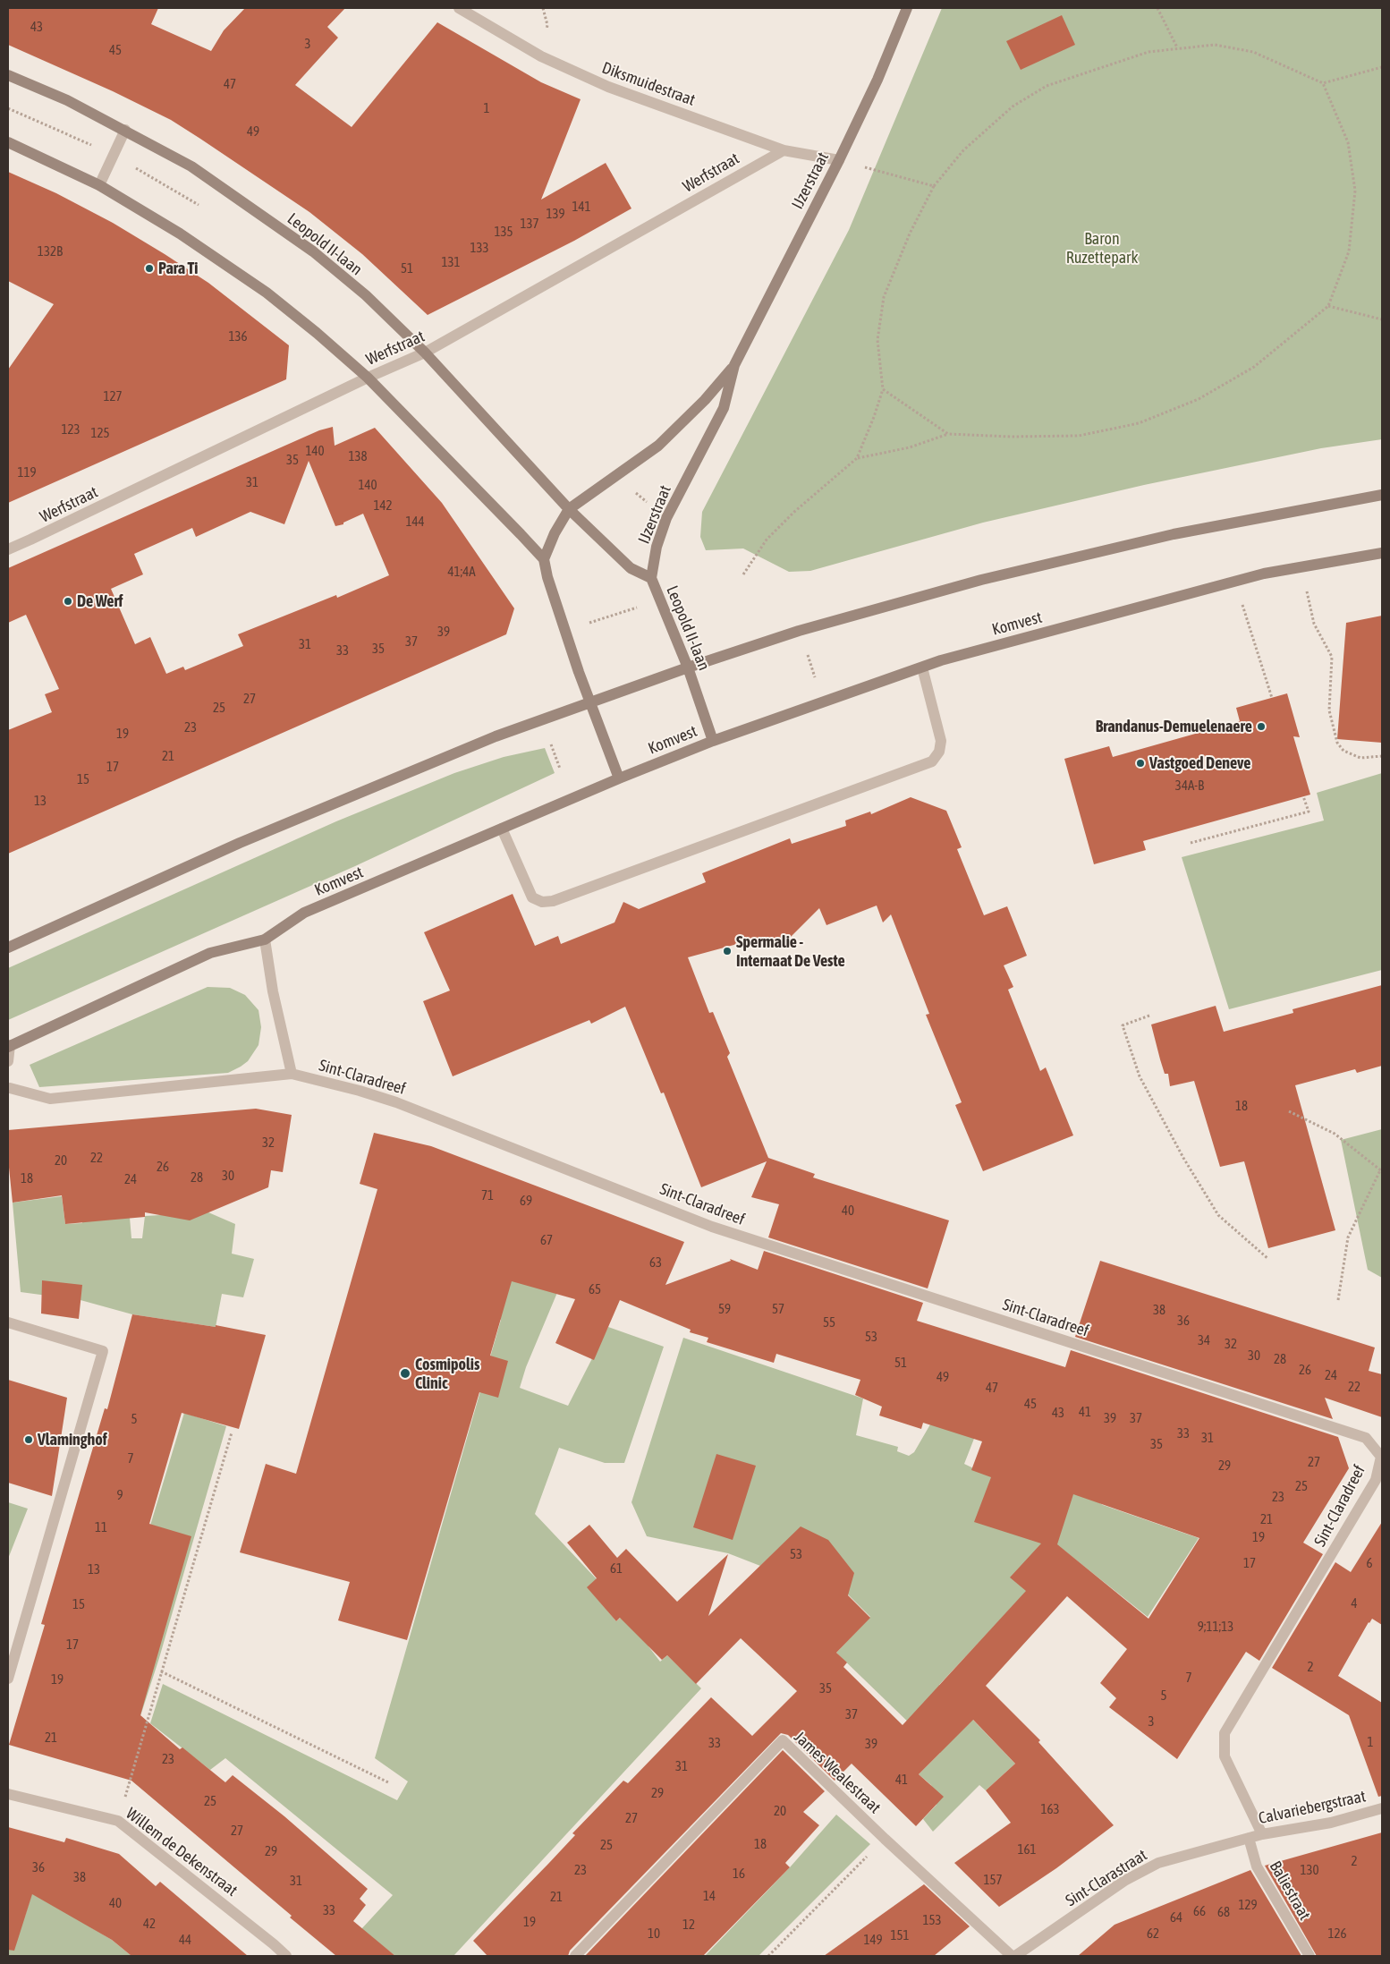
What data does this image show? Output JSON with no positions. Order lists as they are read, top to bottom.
{
  "streets": {
    "main road": ["IJzerstraat", "Leopold II-laan", "Komvest"],
    "street": [
      "Diksmuidestraat",
      "Werfstraat",
      "Sint-Claradreef",
      "James Wealestraat",
      "Calvariebergstraat",
      "Willem de Dekenstraat",
      "Sint-Clarastraat",
      "Baliestraat"
    ]
  },
  "crossings": [
    ["Diksmuidestraat", "Werfstraat"],
    ["Diksmuidestraat", "IJzerstraat"],
    ["Werfstraat", "Leopold II-laan"],
    ["IJzerstraat", "Leopold II-laan"],
    ["Leopold II-laan", "Komvest"],
    ["Sint-Claradreef", "Calvariebergstraat"],
    ["Calvariebergstraat", "Sint-Clarastraat"],
    ["Calvariebergstraat", "Baliestraat"],
    ["Sint-Clarastraat", "Baliestraat"]
  ],
  "parks": ["Baron Ruzettepark"],
  "places": [
    "Para Ti",
    "De Werf",
    "Brandanus-Demuelenaere",
    "Vastgoed Deneve",
    "Spermalie - Internaat De Veste",
    "Cosmipolis Clinic",
    "Vlaminghof"
  ],
  "house_numbers": [
    "43",
    "3",
    "45",
    "47",
    "1",
    "49",
    "141",
    "139",
    "137",
    "135",
    "133",
    "132B",
    "131",
    "51",
    "136",
    "127",
    "123",
    "125",
    "140",
    "138",
    "35",
    "119",
    "31",
    "140",
    "142",
    "144",
    "41;4A",
    "39",
    "37",
    "31",
    "35",
    "33",
    "27",
    "25",
    "23",
    "19",
    "21",
    "17",
    "15",
    "34A-B",
    "13",
    "18",
    "32",
    "22",
    "20",
    "26",
    "30",
    "28",
    "18",
    "24",
    "71",
    "69",
    "40",
    "67",
    "63",
    "65",
    "59",
    "57",
    "38",
    "36",
    "55",
    "53",
    "34",
    "32",
    "30",
    "28",
    "51",
    "26",
    "24",
    "49",
    "22",
    "47",
    "45",
    "41",
    "43",
    "39",
    "37",
    "5",
    "33",
    "31",
    "35",
    "7",
    "27",
    "29",
    "25",
    "9",
    "23",
    "21",
    "11",
    "19",
    "53",
    "17",
    "6",
    "61",
    "13",
    "4",
    "15",
    "9;11;13",
    "17",
    "2",
    "7",
    "19",
    "35",
    "5",
    "37",
    "3",
    "21",
    "1",
    "33",
    "39",
    "23",
    "31",
    "41",
    "29",
    "25",
    "163",
    "20",
    "27",
    "27",
    "18",
    "25",
    "161",
    "29",
    "2",
    "36",
    "23",
    "130",
    "16",
    "38",
    "157",
    "31",
    "14",
    "21",
    "40",
    "129",
    "33",
    "66",
    "68",
    "64",
    "153",
    "19",
    "42",
    "12",
    "10",
    "62",
    "126",
    "151",
    "44",
    "149"
  ]
}
